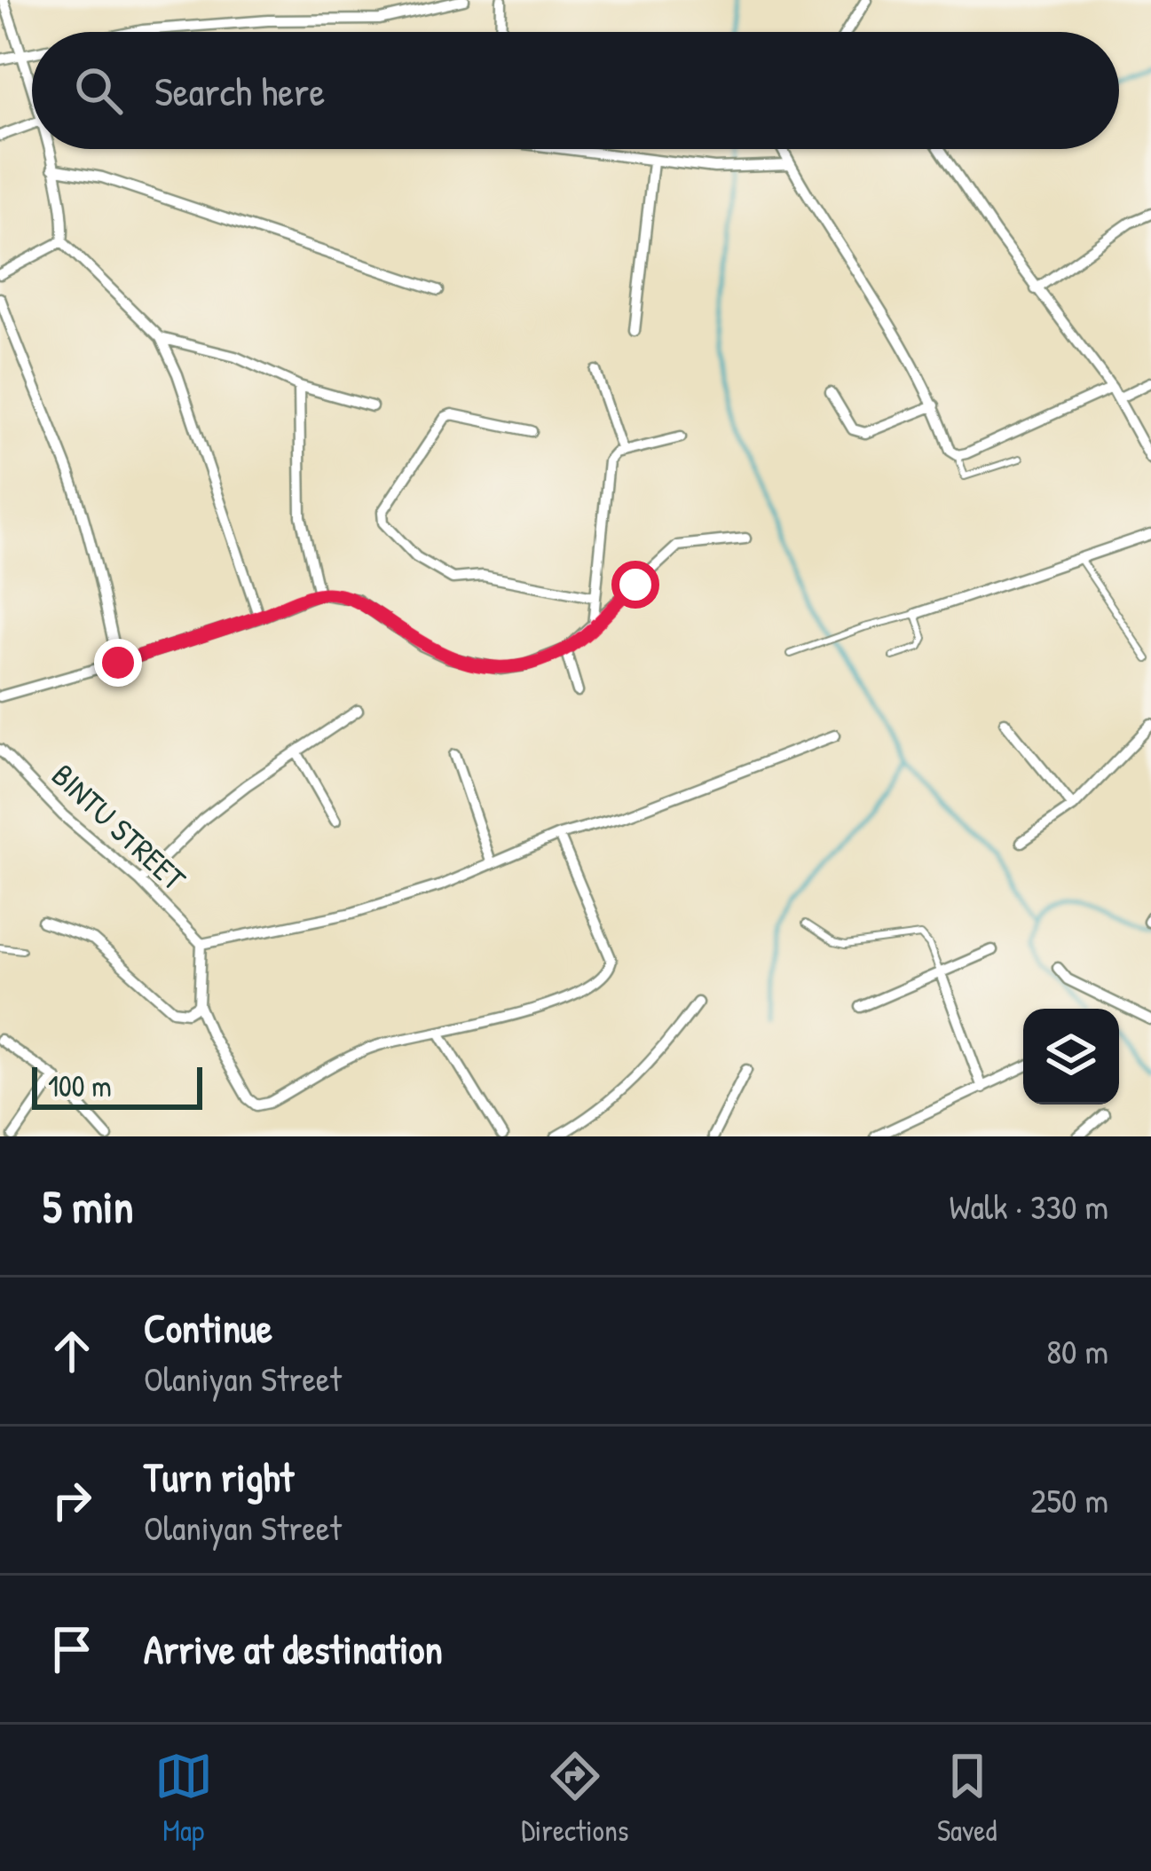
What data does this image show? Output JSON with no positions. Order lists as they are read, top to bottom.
{
  "streets": {
    "street": ["BINTU STREET"]
  },
  "scale_bar": "100 m",
  "page": {
    "search": "Search here",
    "scale": "100 m",
    "heading": ["5 min", "Walk · 330 m"],
    "list": [
      ["Continue", "Olaniyan Street", "80 m"],
      ["Turn right", "Olaniyan Street", "250 m"],
      "Arrive at destination"
    ],
    "nav": ["Map", "Directions", "Saved"]
  }
}
